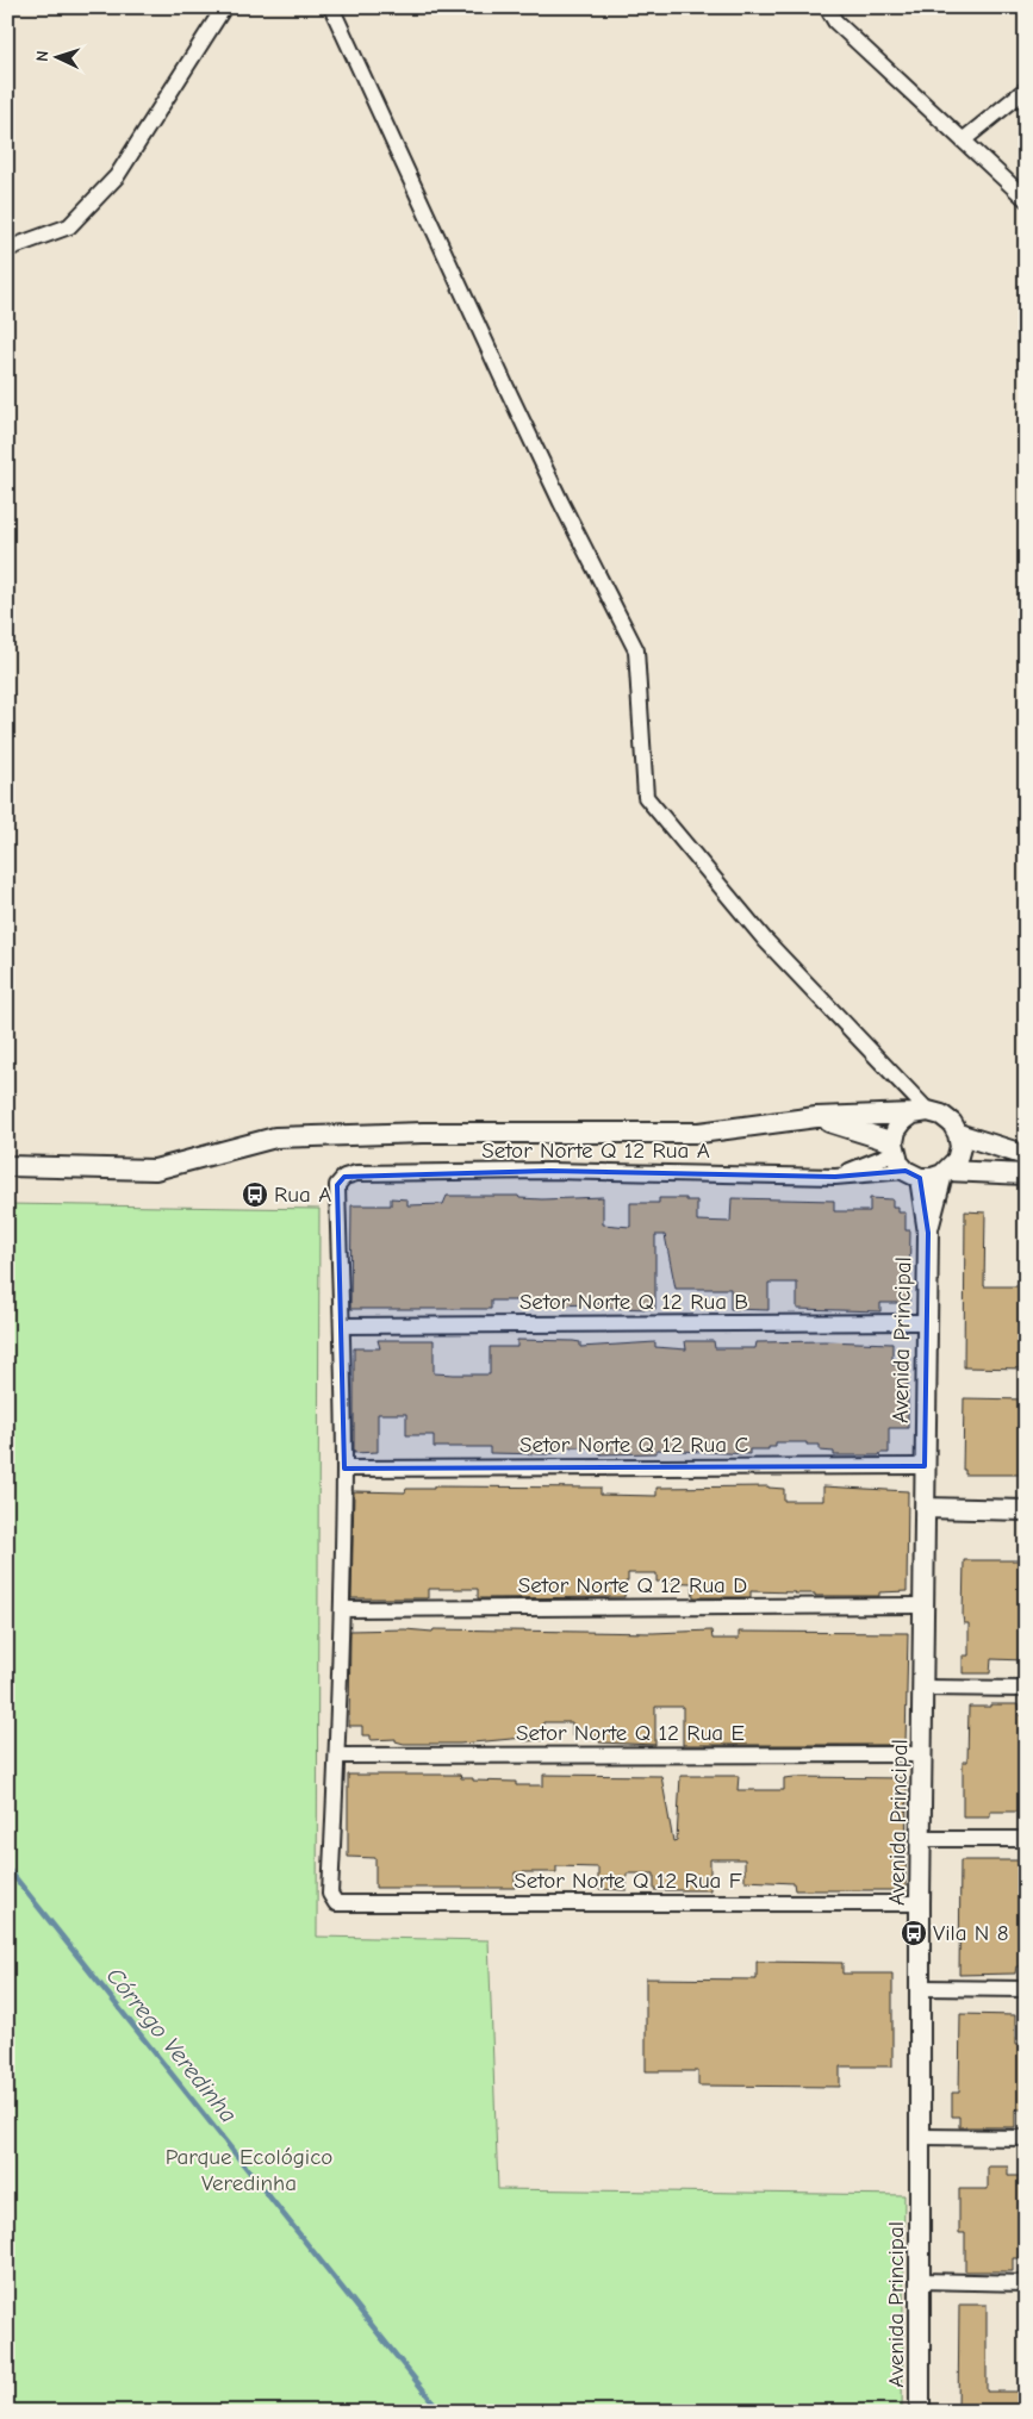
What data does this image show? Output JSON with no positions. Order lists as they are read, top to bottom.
{
  "streets": {
    "street": [
      "Setor Norte Q 12 Rua A",
      "Setor Norte Q 12 Rua B",
      "Avenida Principal",
      "Setor Norte Q 12 Rua C",
      "Setor Norte Q 12 Rua D",
      "Setor Norte Q 12 Rua E",
      "Setor Norte Q 12 Rua F"
    ]
  },
  "crossings": [
    ["Setor Norte Q 12 Rua A", "Setor Norte Q 12 Rua B"],
    ["Setor Norte Q 12 Rua A", "Avenida Principal"],
    ["Setor Norte Q 12 Rua B", "Avenida Principal"],
    ["Avenida Principal", "Setor Norte Q 12 Rua C"],
    ["Avenida Principal", "Setor Norte Q 12 Rua D"],
    ["Avenida Principal", "Setor Norte Q 12 Rua E"],
    ["Avenida Principal", "Setor Norte Q 12 Rua F"],
    ["Setor Norte Q 12 Rua E", "Setor Norte Q 12 Rua F"]
  ],
  "water": ["Córrego Veredinha"],
  "parks": ["Parque Ecológico Veredinha"],
  "places": {
    "bus stop": ["Rua A", "Vila N 8"]
  },
  "north": "left"
}
